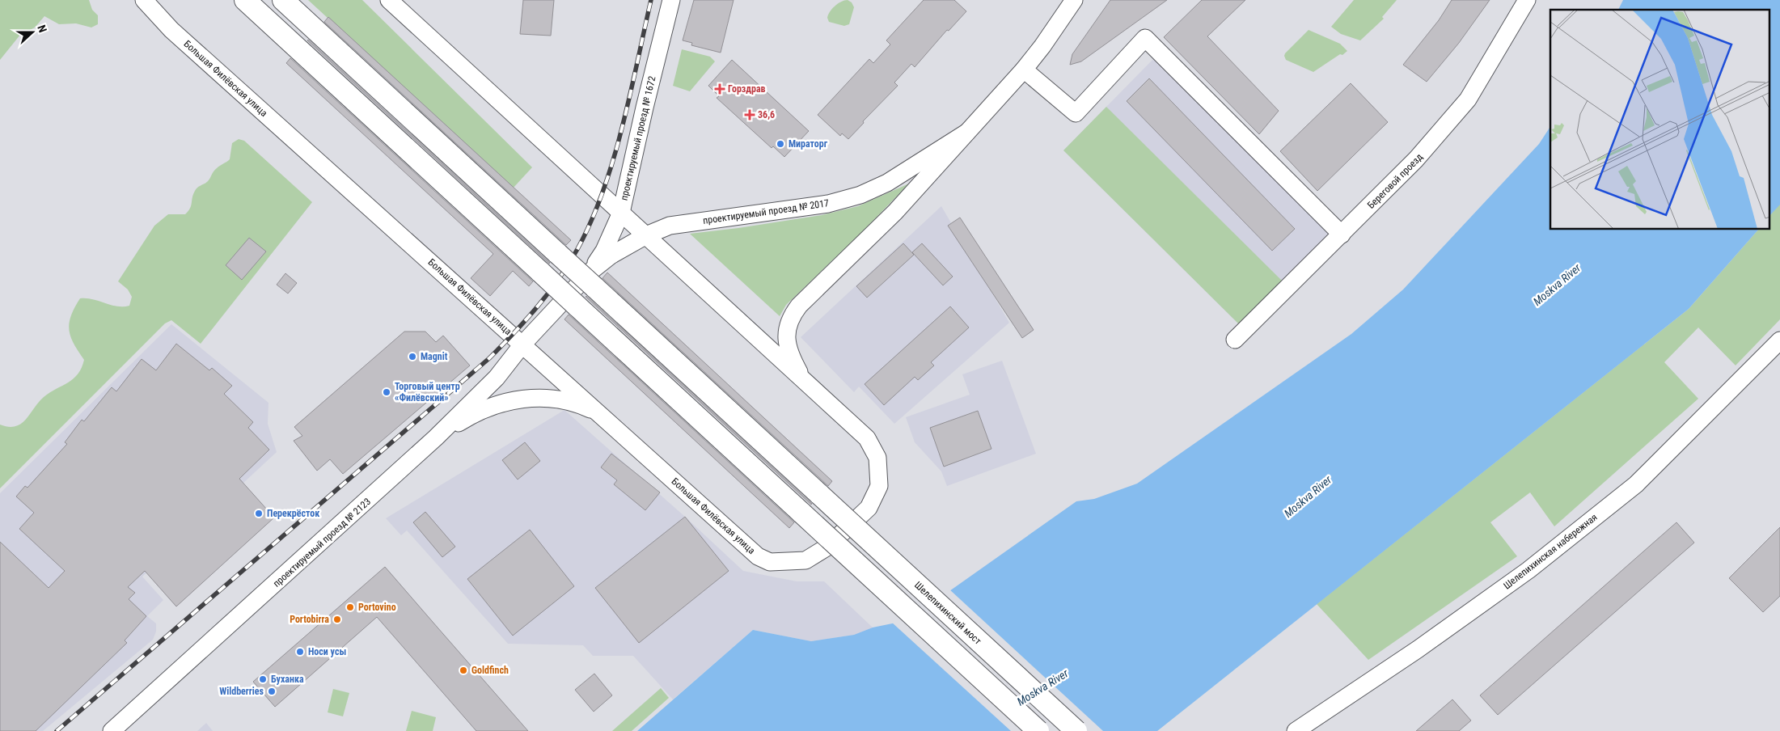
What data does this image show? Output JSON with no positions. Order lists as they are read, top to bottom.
{
  "streets": {
    "main road": ["Шелепихинский мост"],
    "street": [
      "Большая Филёвская улица",
      "проектируемый проезд № 1672",
      "Береговой проезд",
      "проектируемый проезд № 2017",
      "проектируемый проезд № 2123",
      "Шелепихинская набережная"
    ]
  },
  "crossings": [
    ["Большая Филёвская улица", "проектируемый проезд № 1672"],
    ["Большая Филёвская улица", "проектируемый проезд № 2017"],
    ["Большая Филёвская улица", "проектируемый проезд № 2123"],
    ["проектируемый проезд № 1672", "проектируемый проезд № 2017"],
    ["проектируемый проезд № 1672", "проектируемый проезд № 2123"],
    ["проектируемый проезд № 1672", "Шелепихинский мост"],
    ["проектируемый проезд № 2017", "проектируемый проезд № 2123"],
    ["проектируемый проезд № 2017", "Шелепихинский мост"],
    ["проектируемый проезд № 2123", "Шелепихинский мост"]
  ],
  "water": ["Moskva River"],
  "places": {
    "health": ["Горздрав", "36,6"],
    "other": [
      "Мираторг",
      "Magnit",
      "Торговый центр «Филёвский»",
      "Перекрёсток",
      "Portovino",
      "Portobirra",
      "Носи усы",
      "Goldfinch",
      "Буханка",
      "Wildberries"
    ]
  },
  "north": "right"
}
